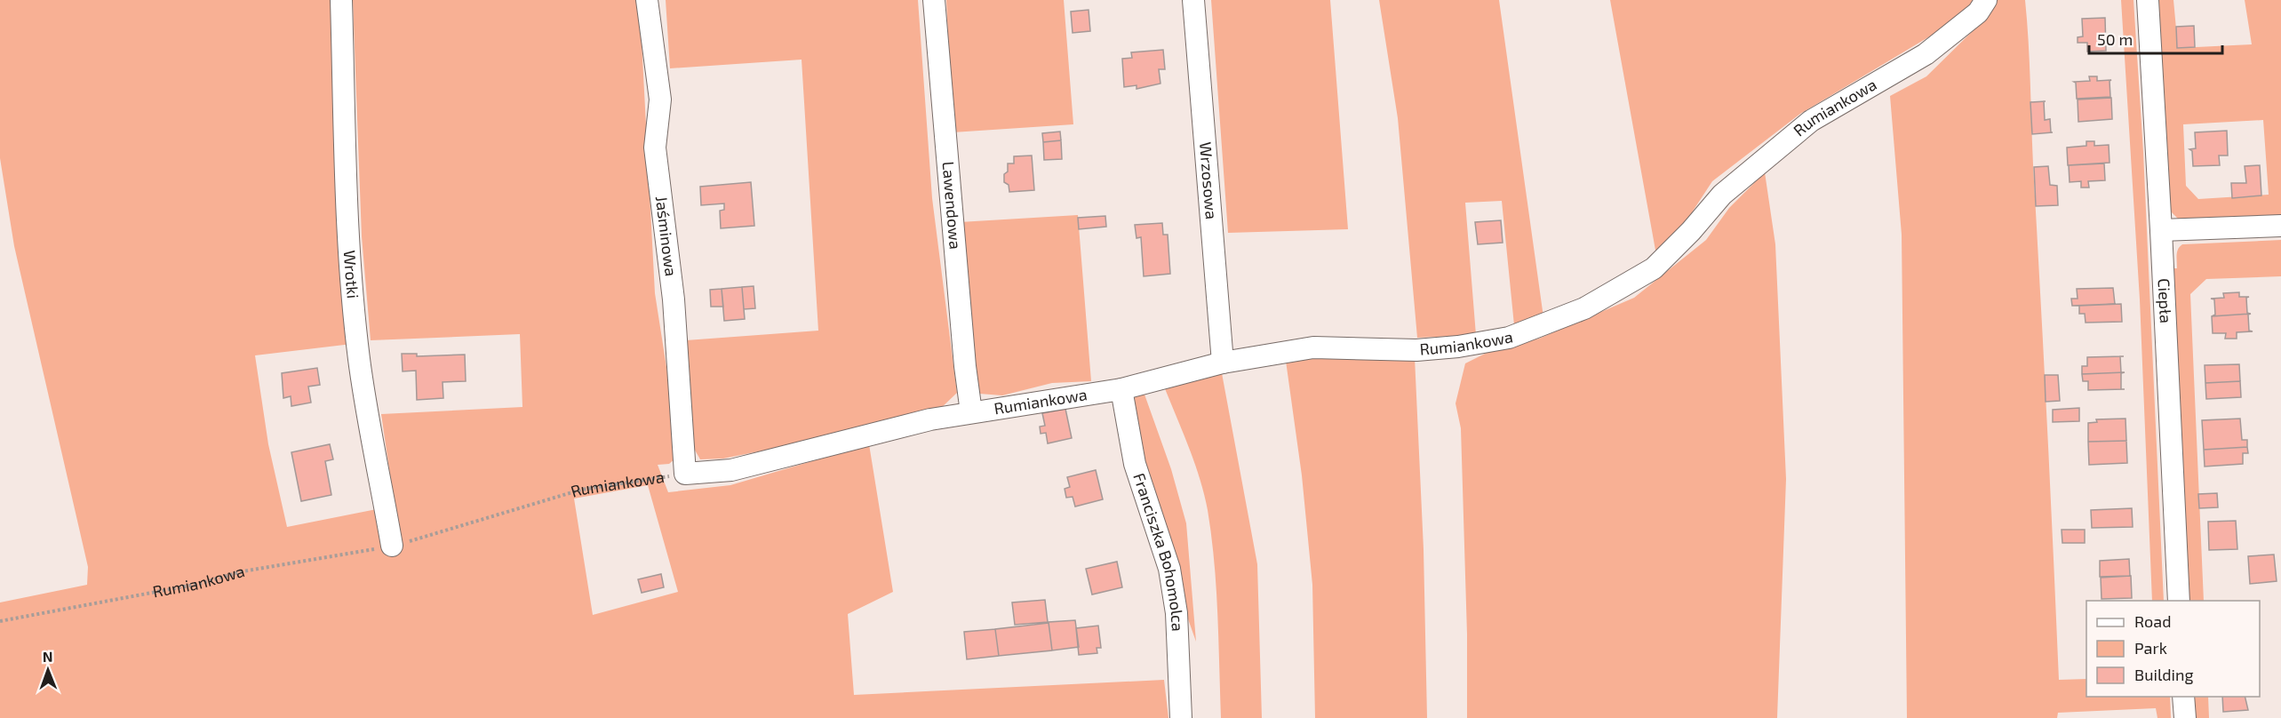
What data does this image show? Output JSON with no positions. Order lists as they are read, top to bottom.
{
  "streets": {
    "street": [
      "Rumiankowa",
      "Wrzosowa",
      "Lawendowa",
      "Jaśminowa",
      "Wrotki",
      "Ciepła",
      "Franciszka Bohomolca"
    ]
  },
  "crossings": [
    ["Rumiankowa", "Wrzosowa"],
    ["Rumiankowa", "Lawendowa"],
    ["Rumiankowa", "Jaśminowa"],
    ["Rumiankowa", "Wrotki"],
    ["Rumiankowa", "Franciszka Bohomolca"]
  ],
  "legend": ["Road", "Park", "Building"],
  "scale_bar": "50 m",
  "north": "top"
}
